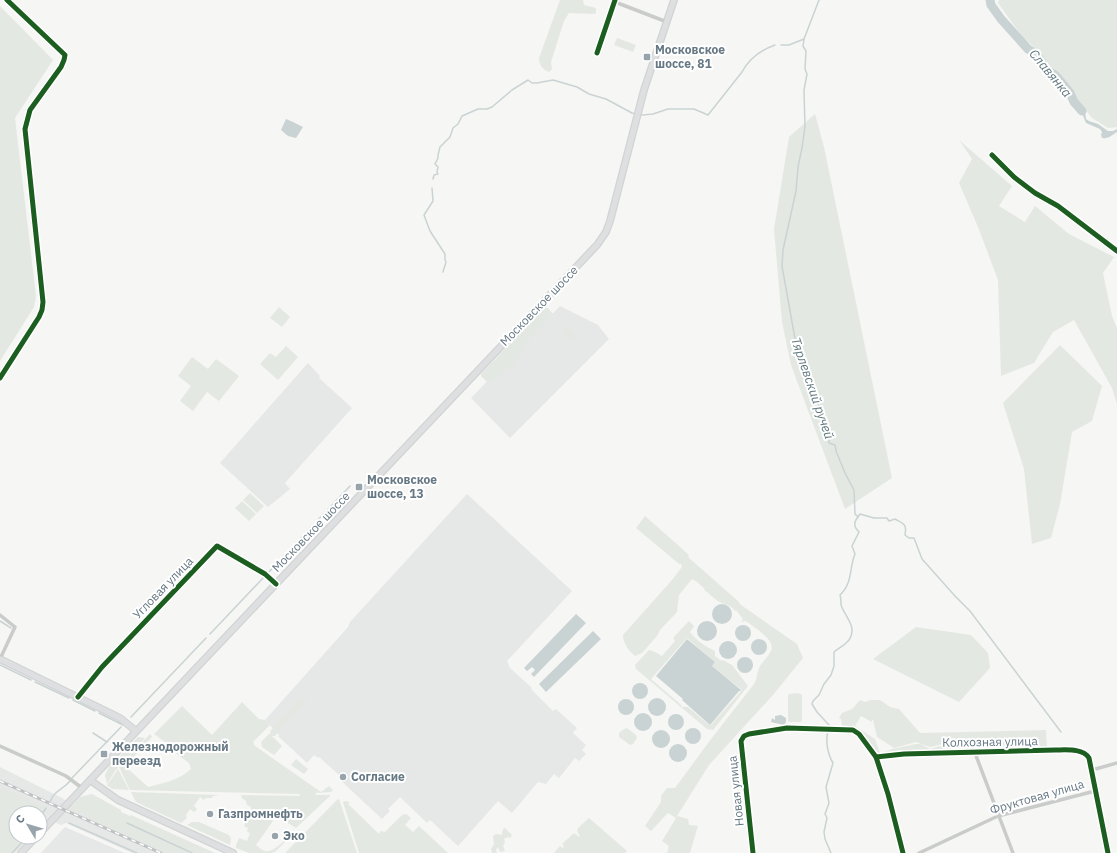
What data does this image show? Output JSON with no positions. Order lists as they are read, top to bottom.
{
  "streets": {
    "main road": ["Московское шоссе"],
    "street": [
      "Угловая улица",
      "Колхозная улица",
      "Новая улица",
      "Фруктовая улица"
    ]
  },
  "crossings": [
    ["Московское шоссе", "Угловая улица"],
    ["Колхозная улица", "Новая улица"]
  ],
  "water": ["Славянка", "Тярлевский ручей"],
  "places": {
    "transit": ["Московское шоссе, 81", "Московское шоссе, 13", "Железнодорожный переезд"],
    "other": ["Согласие", "Газпромнефть", "Эко"]
  },
  "north": "top left"
}
